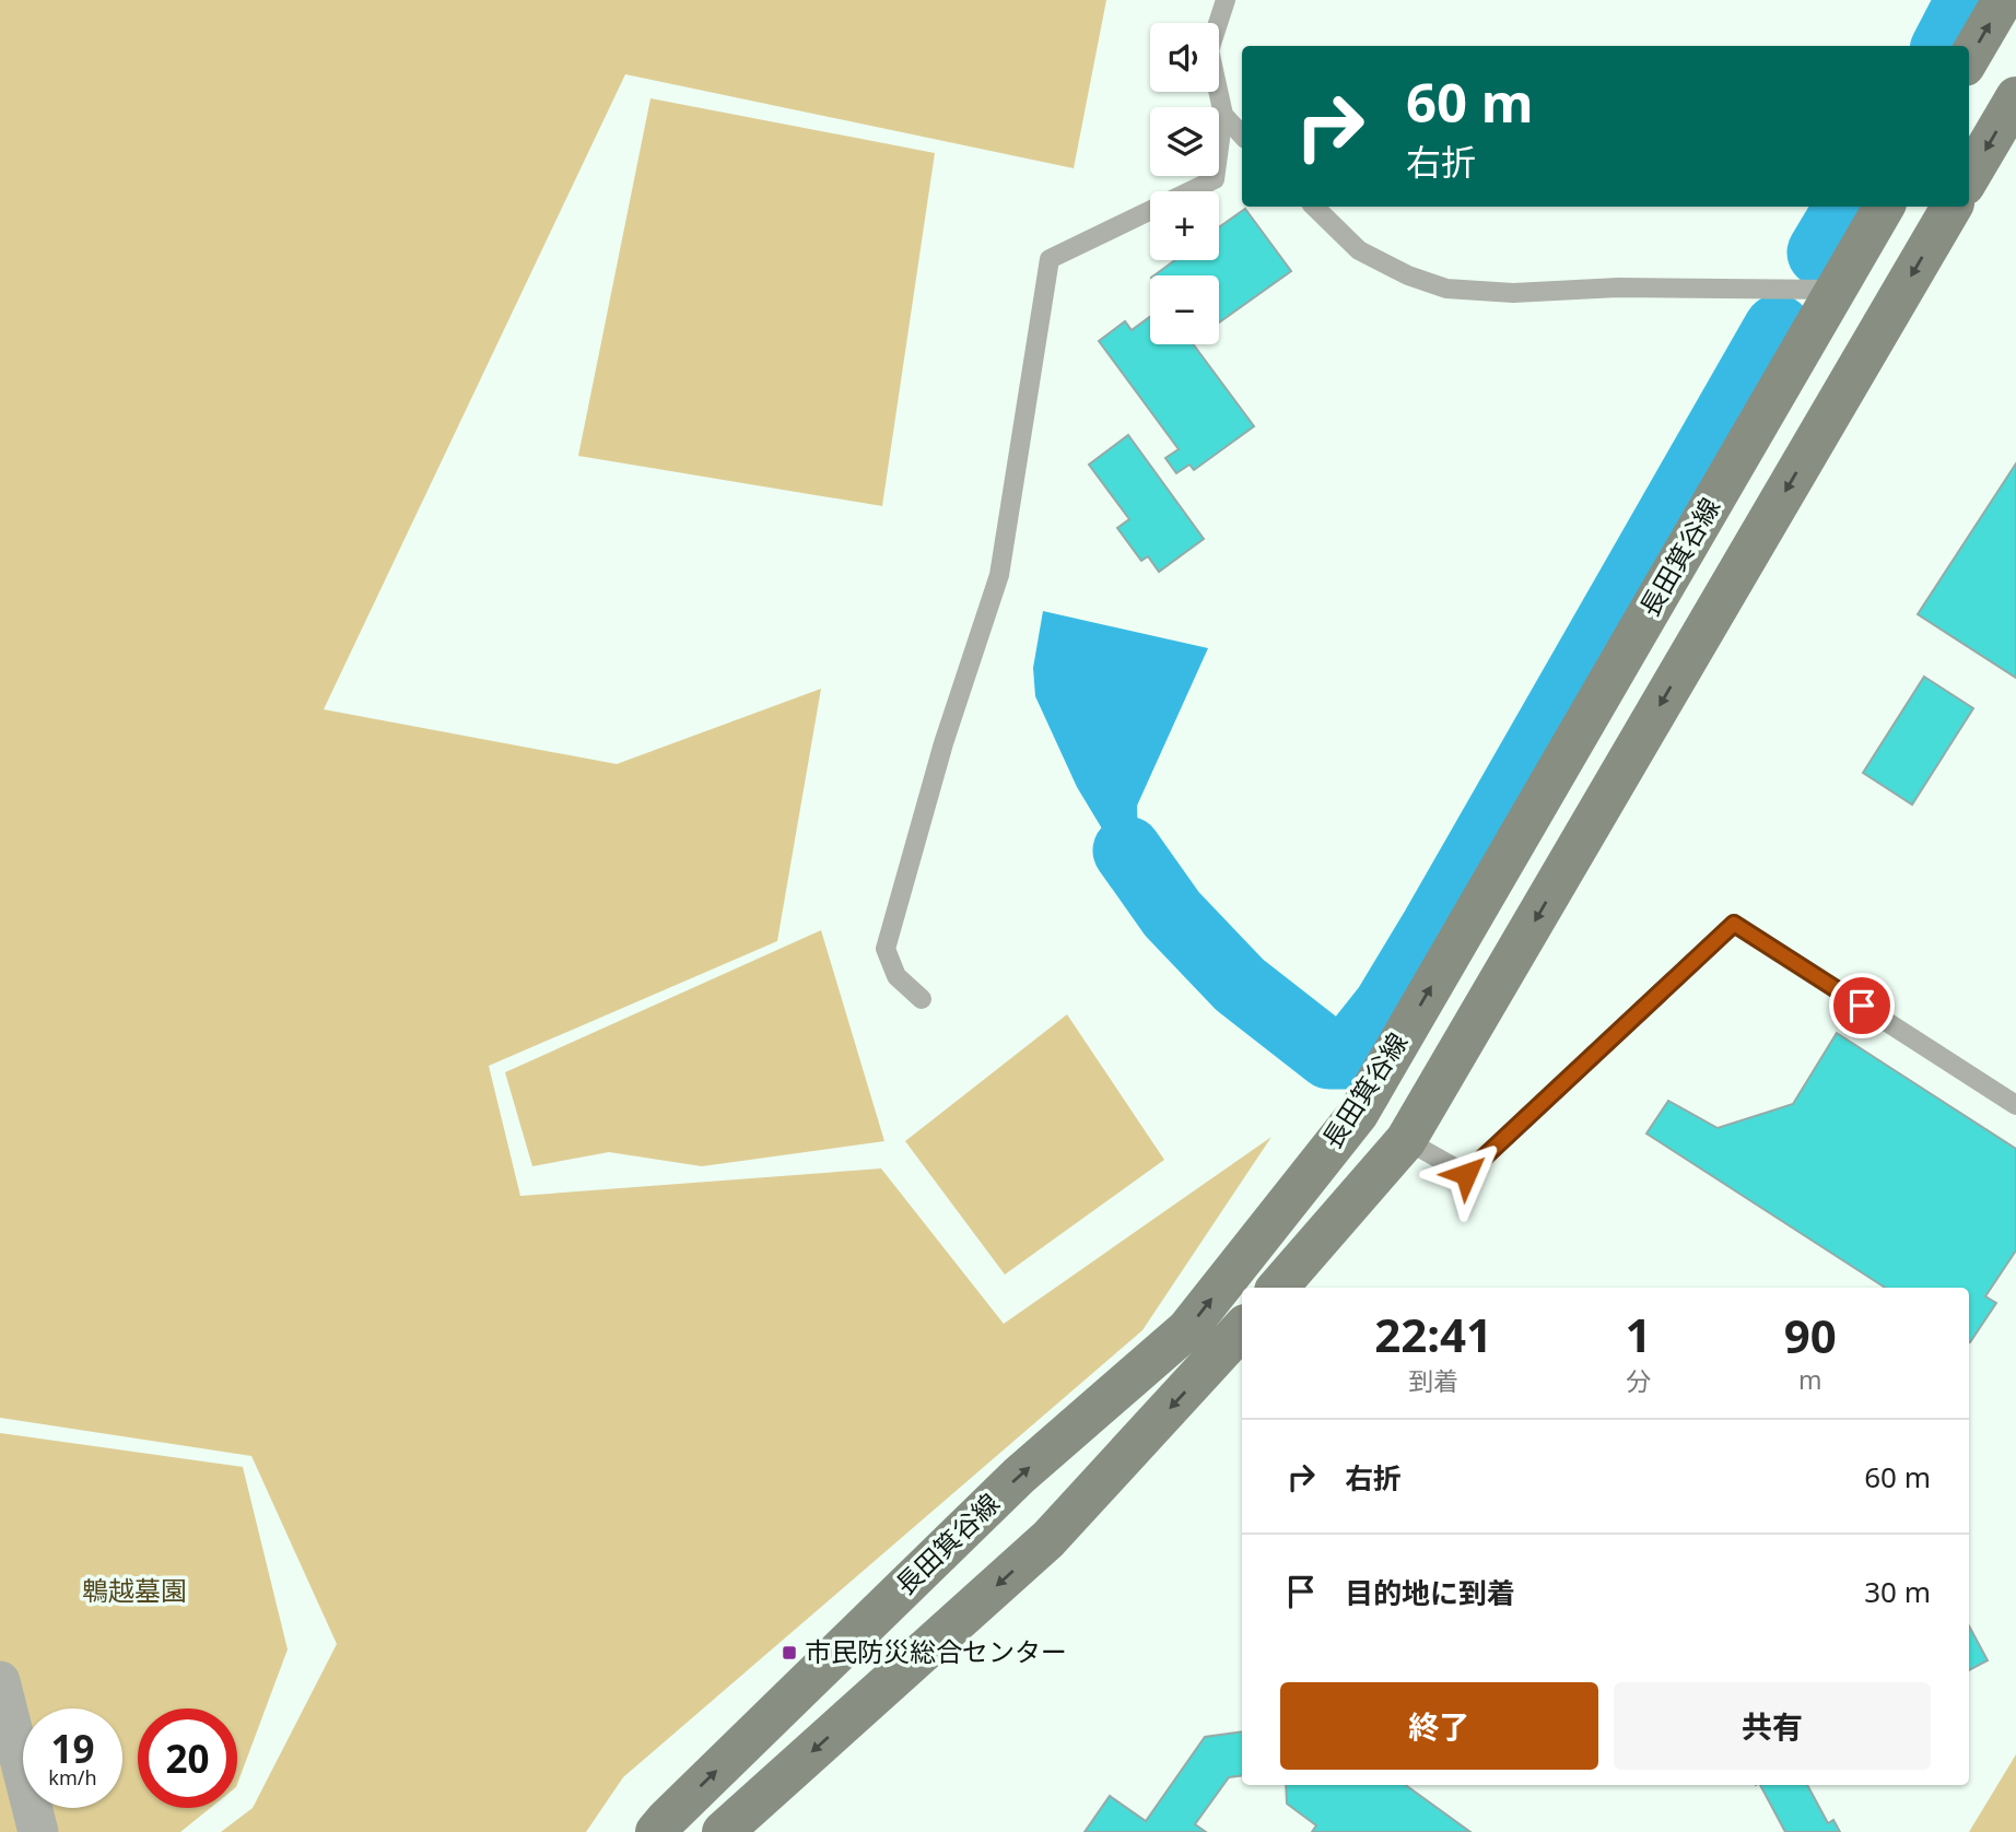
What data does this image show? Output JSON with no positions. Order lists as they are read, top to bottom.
{
  "streets": {
    "street": ["長田箕谷線"]
  },
  "parks": ["鵯越墓園"],
  "places": {
    "transit": ["市民防災総合センター"]
  },
  "page": {
    "map_buttons": ["+", "−"],
    "turn": ["60 m", "右折"],
    "eta": [
      "22:41",
      "到着",
      "1",
      "分",
      "90",
      "m"
    ],
    "list": [
      {
        "name": "右折",
        "value": "60 m"
      },
      {
        "name": "目的地に到着",
        "value": "30 m"
      }
    ],
    "buttons": ["終了", "共有"],
    "speed": "19 km/h",
    "limit": "20"
  }
}
